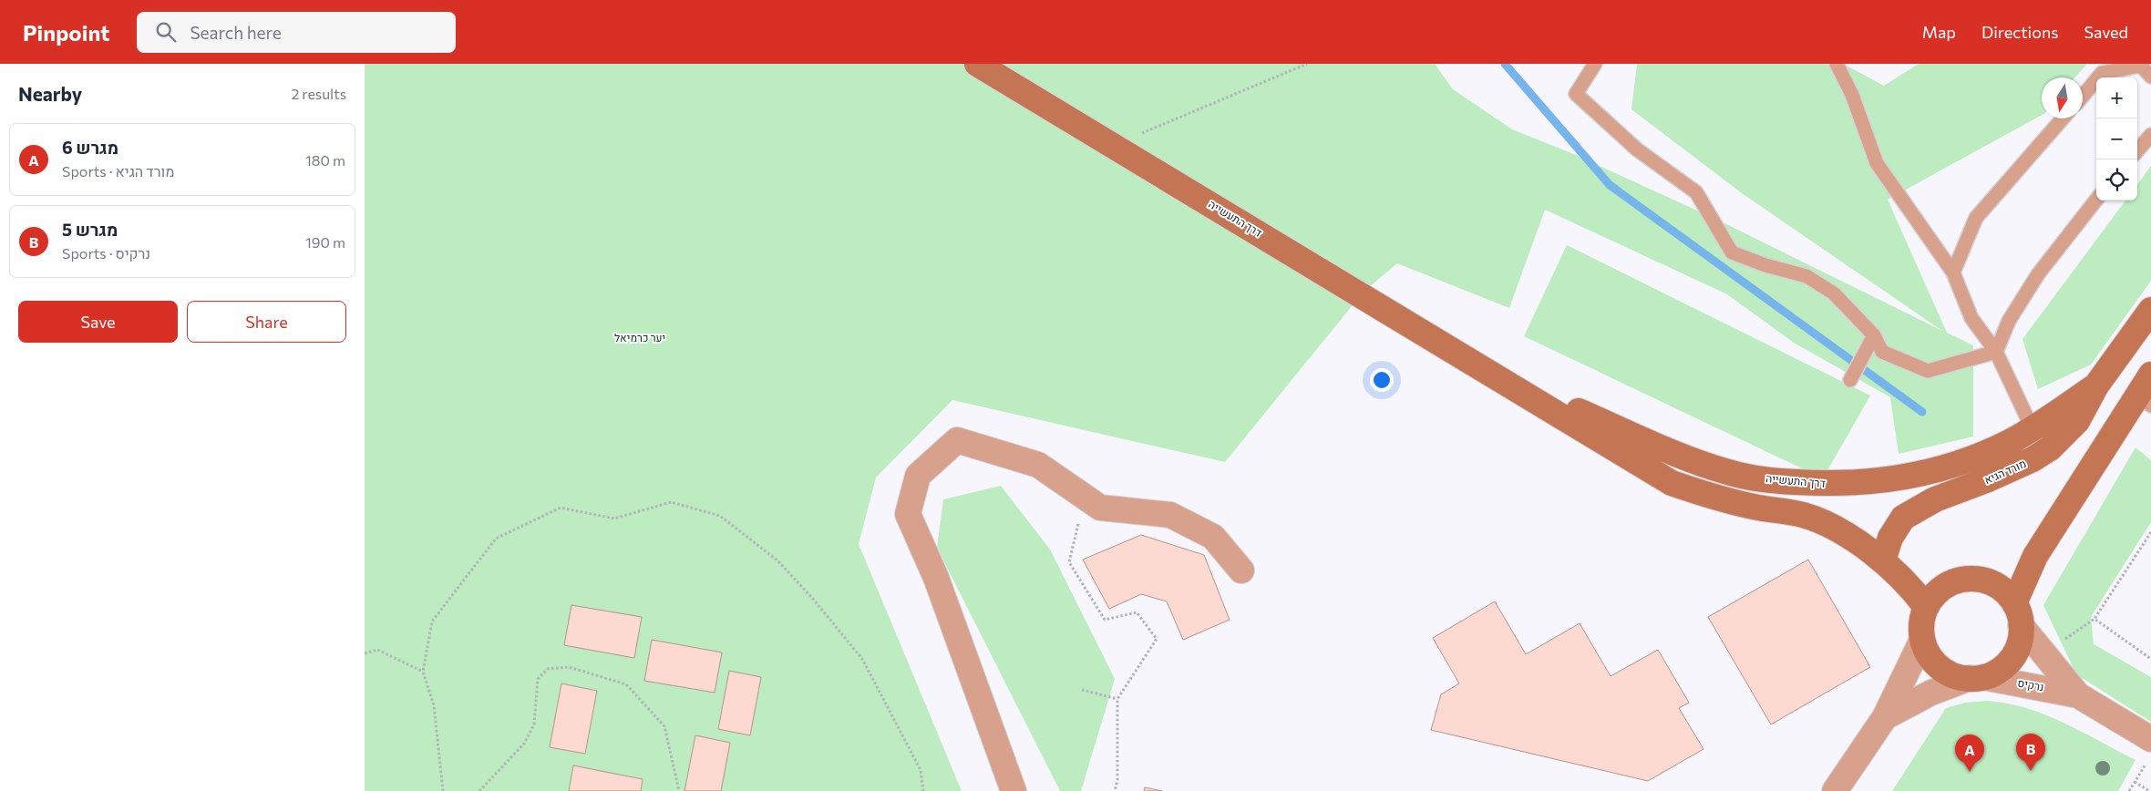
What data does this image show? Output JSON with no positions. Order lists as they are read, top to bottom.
{
  "streets": {
    "street": ["דרך התעשייה", "מורד הגיא", "נרקיס"]
  },
  "crossings": [
    ["דרך התעשייה", "מורד הגיא"]
  ],
  "parks": ["יער כרמיאל"],
  "north": "bottom",
  "page": {
    "header": "Pinpoint",
    "search": "Search here",
    "nav": ["Map", "Directions", "Saved"],
    "heading": ["Nearby", "2 results"],
    "map_buttons": ["+", "−"],
    "list": [
      {
        "mark": "A",
        "name": "מגרש 6",
        "note": "Sports · מורד הגיא",
        "value": "180 m"
      },
      {
        "mark": "B",
        "name": "מגרש 5",
        "note": "Sports · נרקיס",
        "value": "190 m"
      }
    ],
    "buttons": ["Save", "Share"],
    "pins": ["B", "A"]
  }
}
